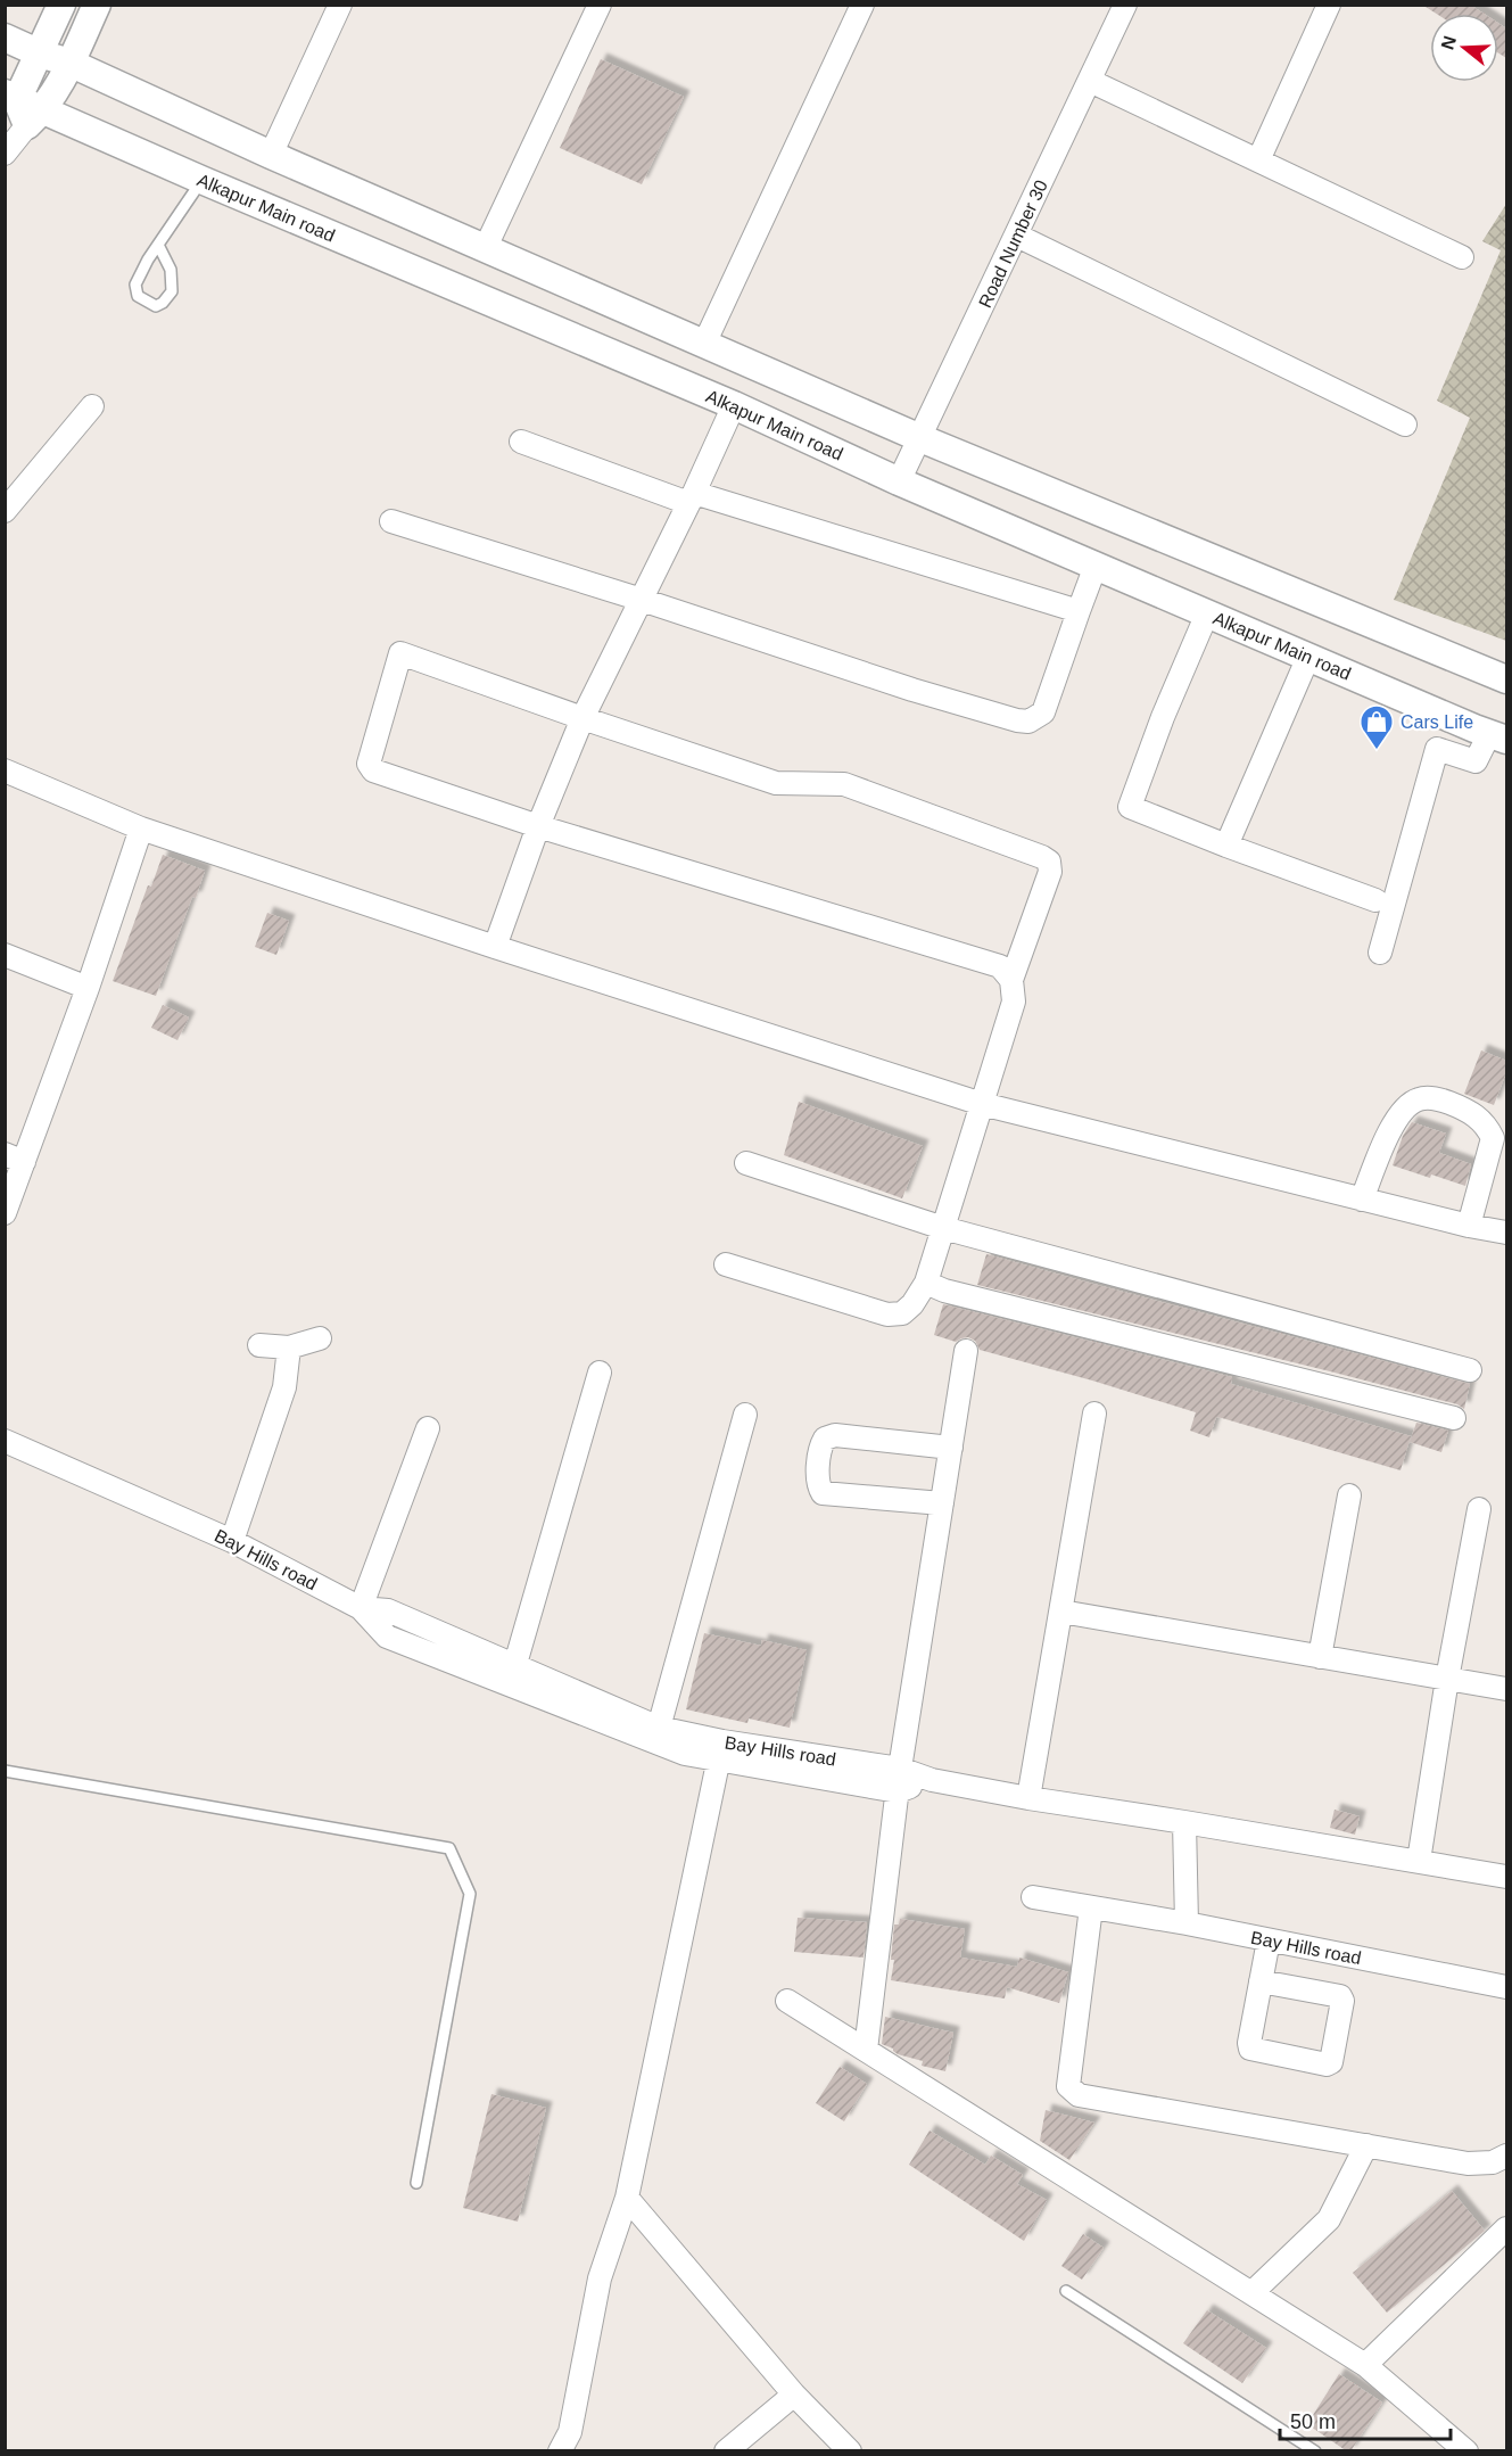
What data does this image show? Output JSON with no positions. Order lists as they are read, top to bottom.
{
  "streets": {
    "street": ["Alkapur Main road", "Road Number 30", "Bay Hills road"]
  },
  "crossings": [
    ["Alkapur Main road", "Road Number 30"]
  ],
  "places": {
    "shop": ["Cars Life"]
  },
  "scale_bar": "50 m",
  "north": "left"
}
